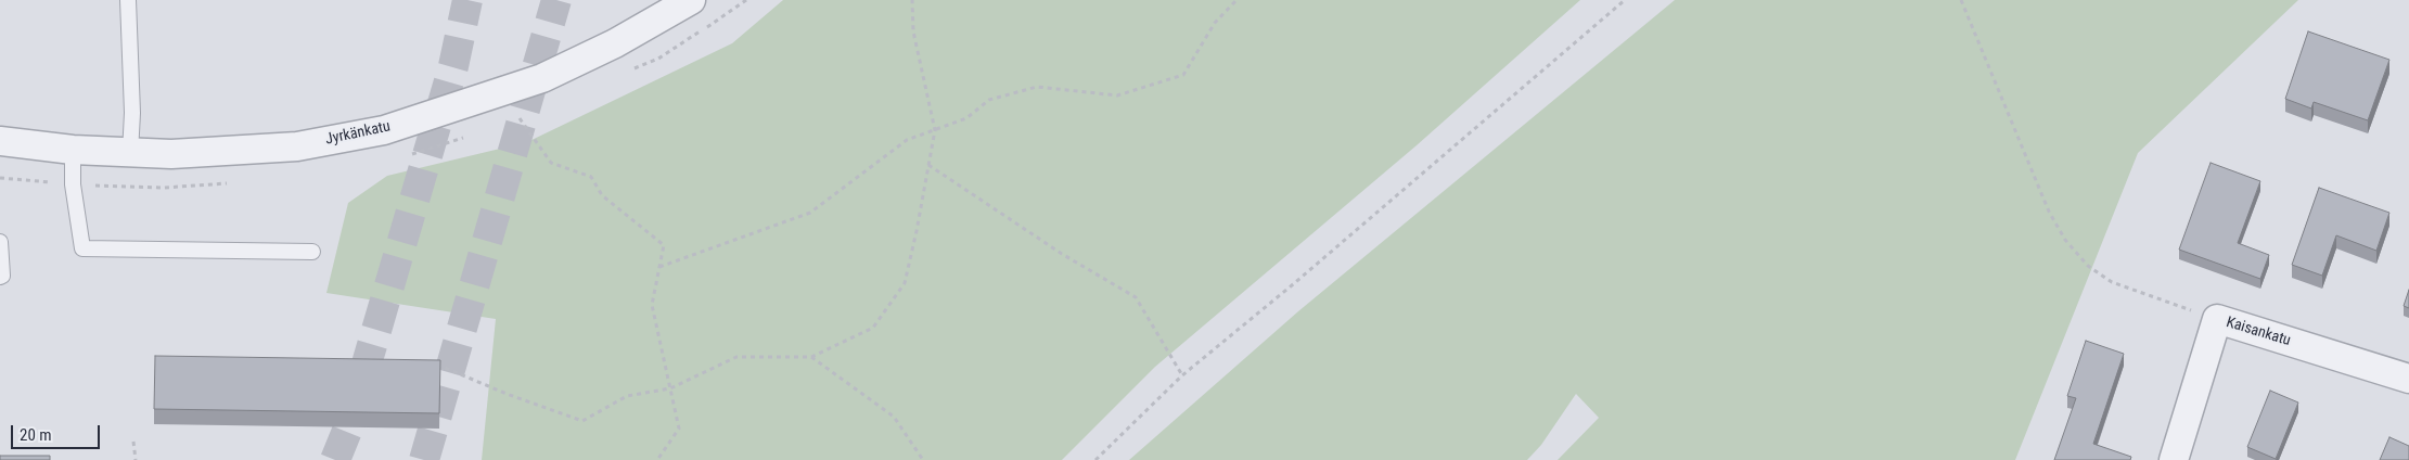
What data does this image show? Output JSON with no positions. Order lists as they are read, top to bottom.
{
  "streets": {
    "street": ["Jyrkänkatu", "Kaisankatu"]
  },
  "scale_bar": "20 m"
}
